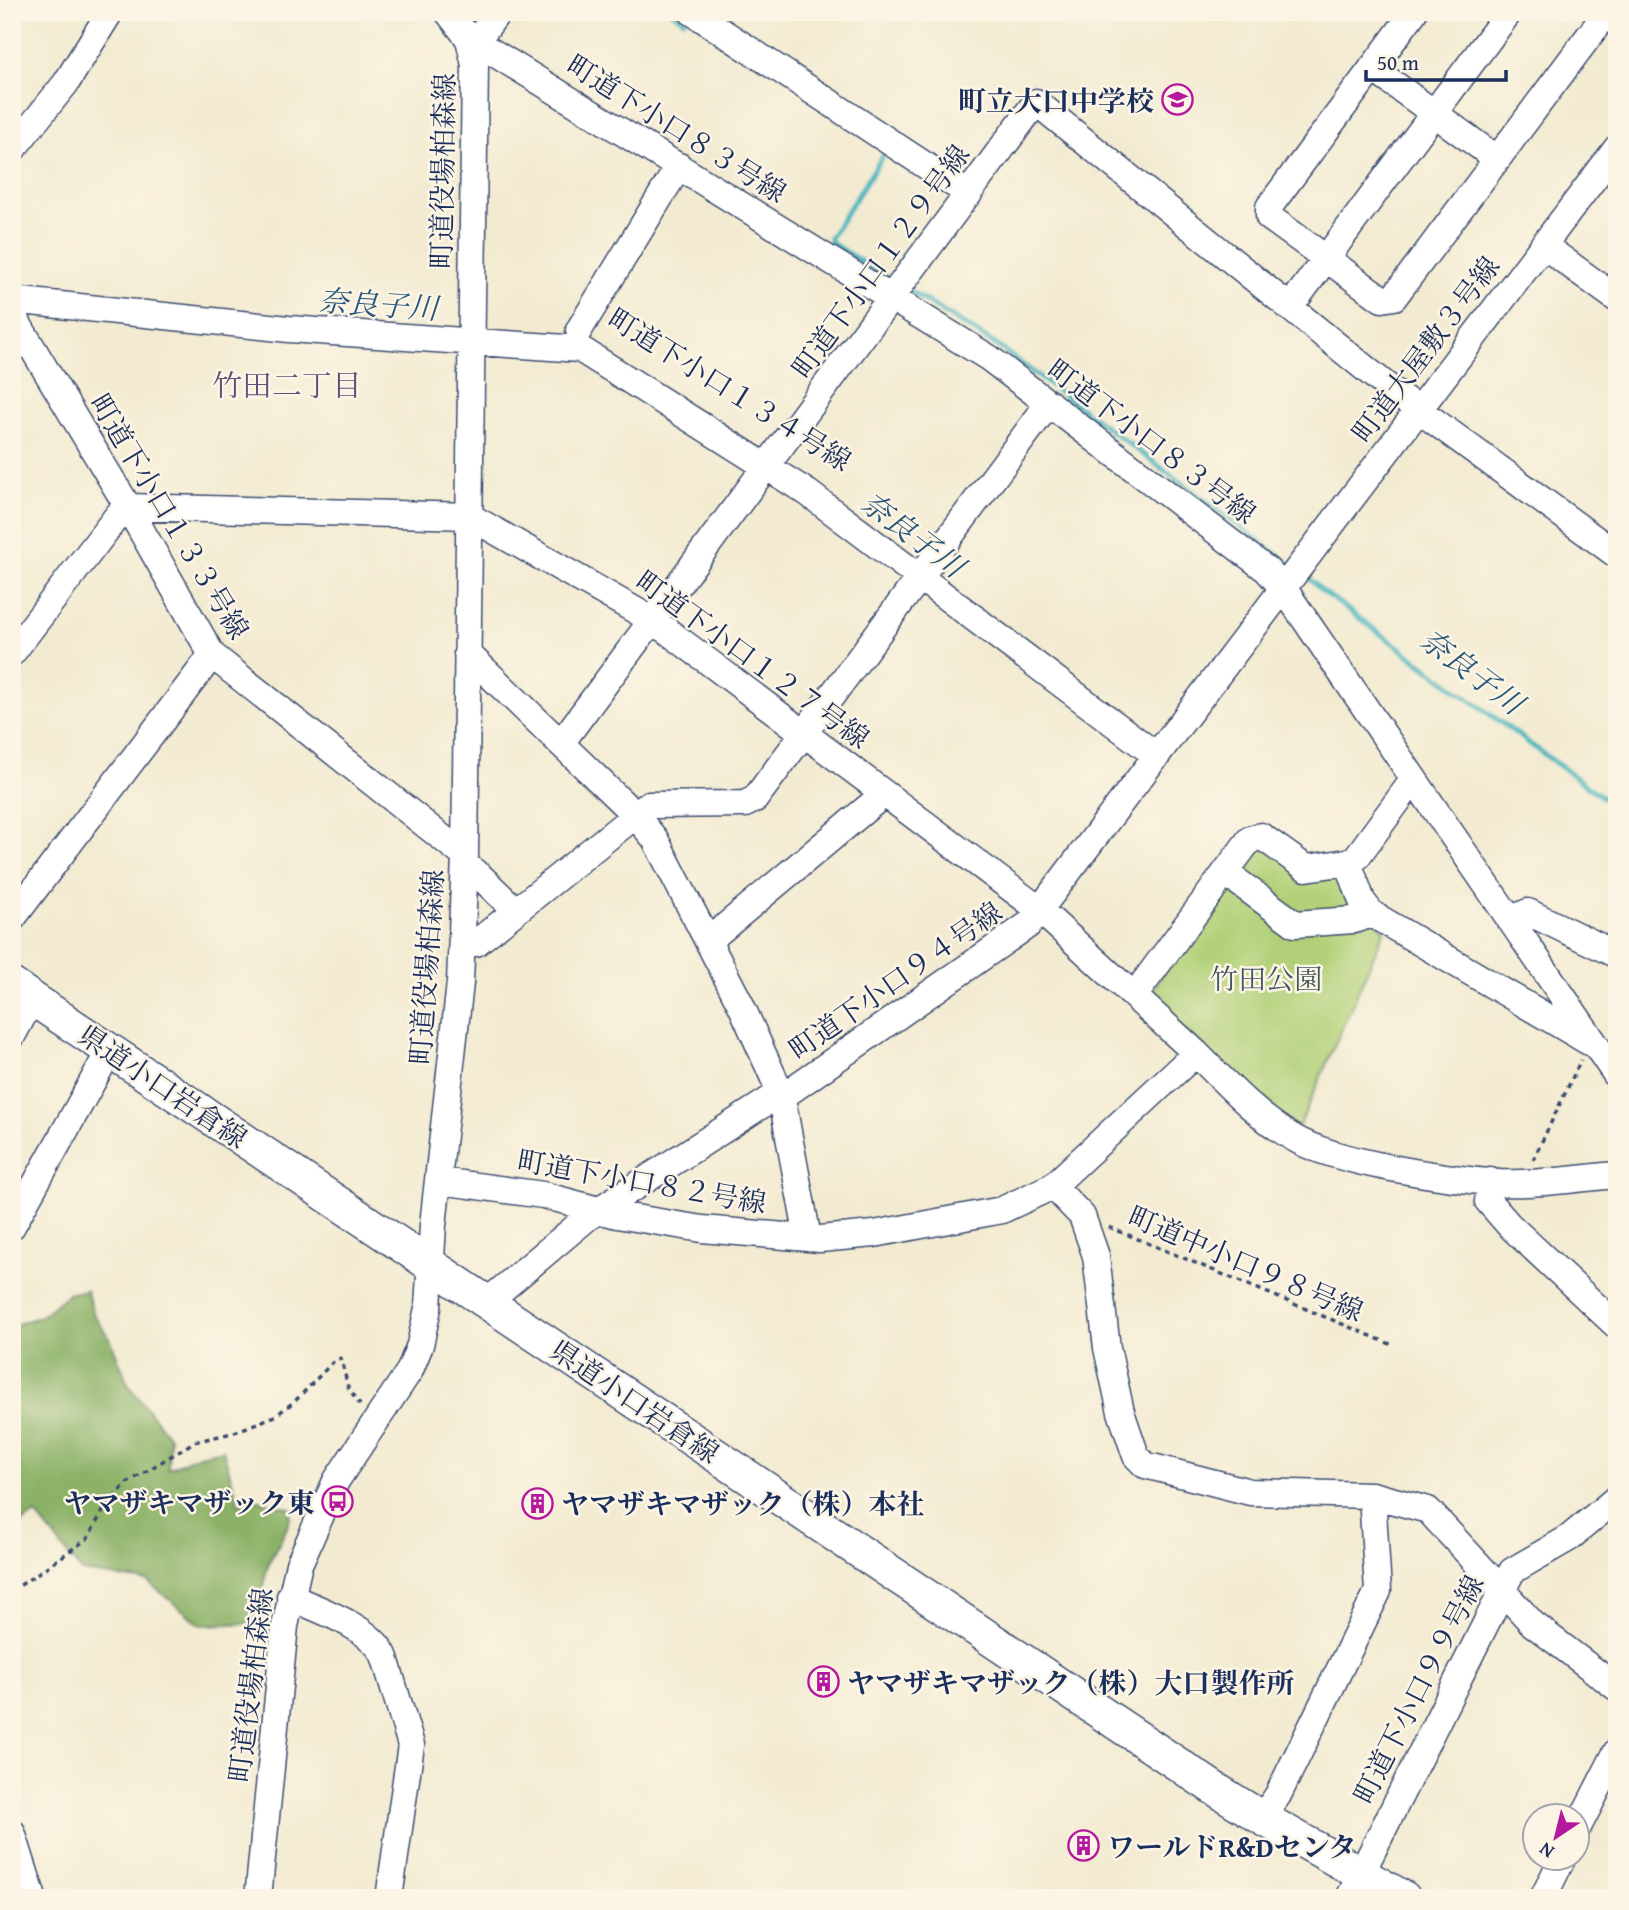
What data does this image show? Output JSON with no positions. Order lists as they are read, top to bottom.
{
  "streets": {
    "main road": ["県道小口岩倉線"],
    "street": [
      "町道下小口８３号線",
      "町道役場柏森線",
      "町道下小口１２９号線",
      "町道大屋敷３号線",
      "町道下小口１３４号線",
      "町道下小口１３３号線",
      "町道下小口１２７号線",
      "町道下小口９４号線",
      "町道下小口８２号線",
      "町道下小口９９号線"
    ],
    "path": ["町道中小口９８号線"]
  },
  "crossings": [
    ["町道下小口８３号線", "町道役場柏森線"],
    ["町道下小口８３号線", "町道下小口１２９号線"],
    ["町道下小口８３号線", "町道大屋敷３号線"],
    ["町道下小口８３号線", "町道下小口９４号線"],
    ["町道役場柏森線", "町道下小口１３４号線"],
    ["町道役場柏森線", "町道下小口１３３号線"],
    ["町道役場柏森線", "町道下小口１２７号線"],
    ["町道役場柏森線", "県道小口岩倉線"],
    ["町道役場柏森線", "町道下小口８２号線"],
    ["町道下小口１２９号線", "町道大屋敷３号線"],
    ["町道下小口１２９号線", "町道下小口１３４号線"],
    ["町道下小口１２９号線", "町道下小口１２７号線"],
    ["町道大屋敷３号線", "町道下小口９４号線"],
    ["町道下小口１３４号線", "町道下小口９４号線"],
    ["町道下小口１３３号線", "町道下小口１２７号線"],
    ["町道下小口１２７号線", "町道下小口９４号線"],
    ["町道下小口１２７号線", "町道下小口８２号線"],
    ["町道下小口９４号線", "県道小口岩倉線"],
    ["町道下小口９４号線", "町道下小口８２号線"],
    ["県道小口岩倉線", "町道下小口９９号線"]
  ],
  "districts": ["竹田二丁目"],
  "water": ["奈良子川"],
  "parks": ["竹田公園"],
  "places": {
    "school or university": ["町立大口中学校"],
    "bus stop": ["ヤマザキマザック東"],
    "building": ["ヤマザキマザック（株）本社", "ヤマザキマザック（株）大口製作所", "ワールドR&Dセンタ"]
  },
  "scale_bar": "50 m",
  "north": "bottom left"
}
